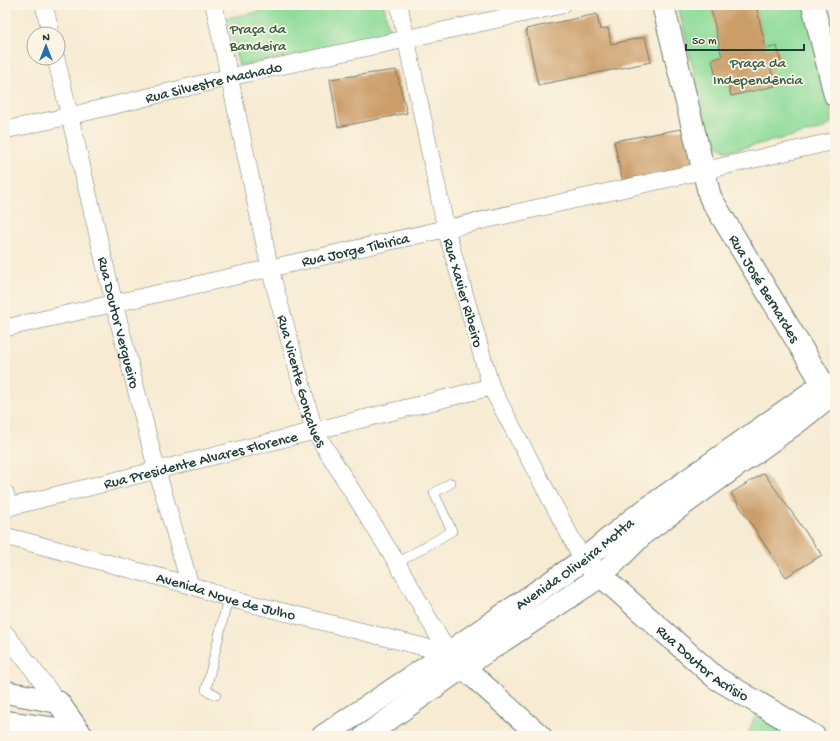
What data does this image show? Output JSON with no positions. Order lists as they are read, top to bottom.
{
  "streets": {
    "main road": ["Rua José Bernardes", "Avenida Oliveira Motta", "Rua Doutor Acrisio"],
    "street": [
      "Rua Silvestre Machado",
      "Rua Jorge Tibirica",
      "Rua Xavier Ribeiro",
      "Rua Doutor Vergueiro",
      "Rua Vicente Gonçalves",
      "Rua Presidente Alvares Florence",
      "Avenida Nove de Julho"
    ]
  },
  "crossings": [
    ["Rua Silvestre Machado", "Rua Xavier Ribeiro"],
    ["Rua Silvestre Machado", "Rua Doutor Vergueiro"],
    ["Rua Silvestre Machado", "Rua Vicente Gonçalves"],
    ["Rua Jorge Tibirica", "Rua José Bernardes"],
    ["Rua Jorge Tibirica", "Rua Xavier Ribeiro"],
    ["Rua Jorge Tibirica", "Rua Doutor Vergueiro"],
    ["Rua Jorge Tibirica", "Rua Vicente Gonçalves"],
    ["Rua José Bernardes", "Avenida Oliveira Motta"],
    ["Rua Xavier Ribeiro", "Rua Presidente Alvares Florence"],
    ["Rua Xavier Ribeiro", "Avenida Oliveira Motta"],
    ["Rua Xavier Ribeiro", "Rua Doutor Acrisio"],
    ["Rua Doutor Vergueiro", "Rua Presidente Alvares Florence"],
    ["Rua Doutor Vergueiro", "Avenida Nove de Julho"],
    ["Rua Vicente Gonçalves", "Rua Presidente Alvares Florence"],
    ["Rua Vicente Gonçalves", "Avenida Oliveira Motta"],
    ["Rua Vicente Gonçalves", "Avenida Nove de Julho"],
    ["Avenida Oliveira Motta", "Avenida Nove de Julho"],
    ["Avenida Oliveira Motta", "Rua Doutor Acrisio"]
  ],
  "parks": ["Praça da Bandeira", "Praça da Independência"],
  "scale_bar": "50 m",
  "north": "top"
}
